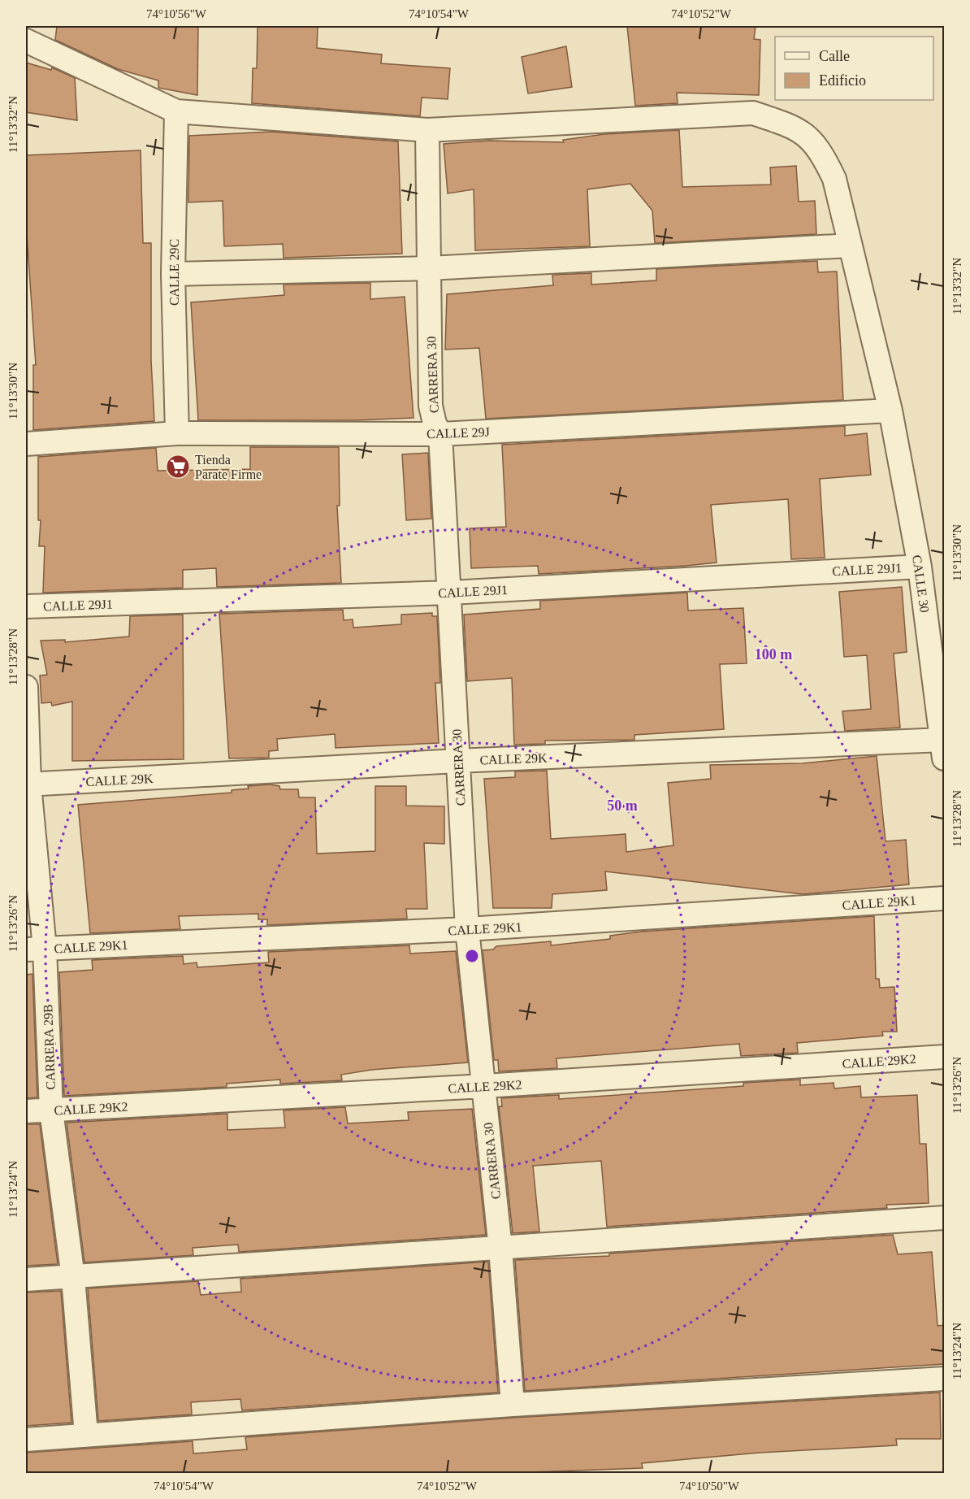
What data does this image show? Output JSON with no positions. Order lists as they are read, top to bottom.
{
  "streets": {
    "street": [
      "CALLE 29C",
      "CARRERA 30",
      "CALLE 29J",
      "CALLE 29J1",
      "CALLE 30",
      "CALLE 29K",
      "CALLE 29K1",
      "CARRERA 29B",
      "CALLE 29K2"
    ]
  },
  "crossings": [
    ["CALLE 29C", "CALLE 29J"],
    ["CALLE 29C", "CALLE 30"],
    ["CARRERA 30", "CALLE 29J"],
    ["CARRERA 30", "CALLE 29J1"],
    ["CARRERA 30", "CALLE 30"],
    ["CARRERA 30", "CALLE 29K"],
    ["CARRERA 30", "CALLE 29K1"],
    ["CARRERA 30", "CALLE 29K2"],
    ["CALLE 29J", "CALLE 30"],
    ["CALLE 29J1", "CALLE 30"],
    ["CALLE 30", "CALLE 29K"],
    ["CALLE 29K", "CARRERA 29B"],
    ["CALLE 29K1", "CARRERA 29B"],
    ["CARRERA 29B", "CALLE 29K2"]
  ],
  "places": {
    "supermarket": ["Tienda Parate Firme"]
  },
  "legend": ["Calle", "Edificio"],
  "coordinates": [
    "74°10'56\"W",
    "74°10'54\"W",
    "74°10'52\"W",
    "11°13'32\"N",
    "11°13'30\"N",
    "11°13'28\"N",
    "11°13'26\"N",
    "11°13'24\"N",
    "74°10'50\"W"
  ],
  "rings": ["100 m", "50 m"]
}
